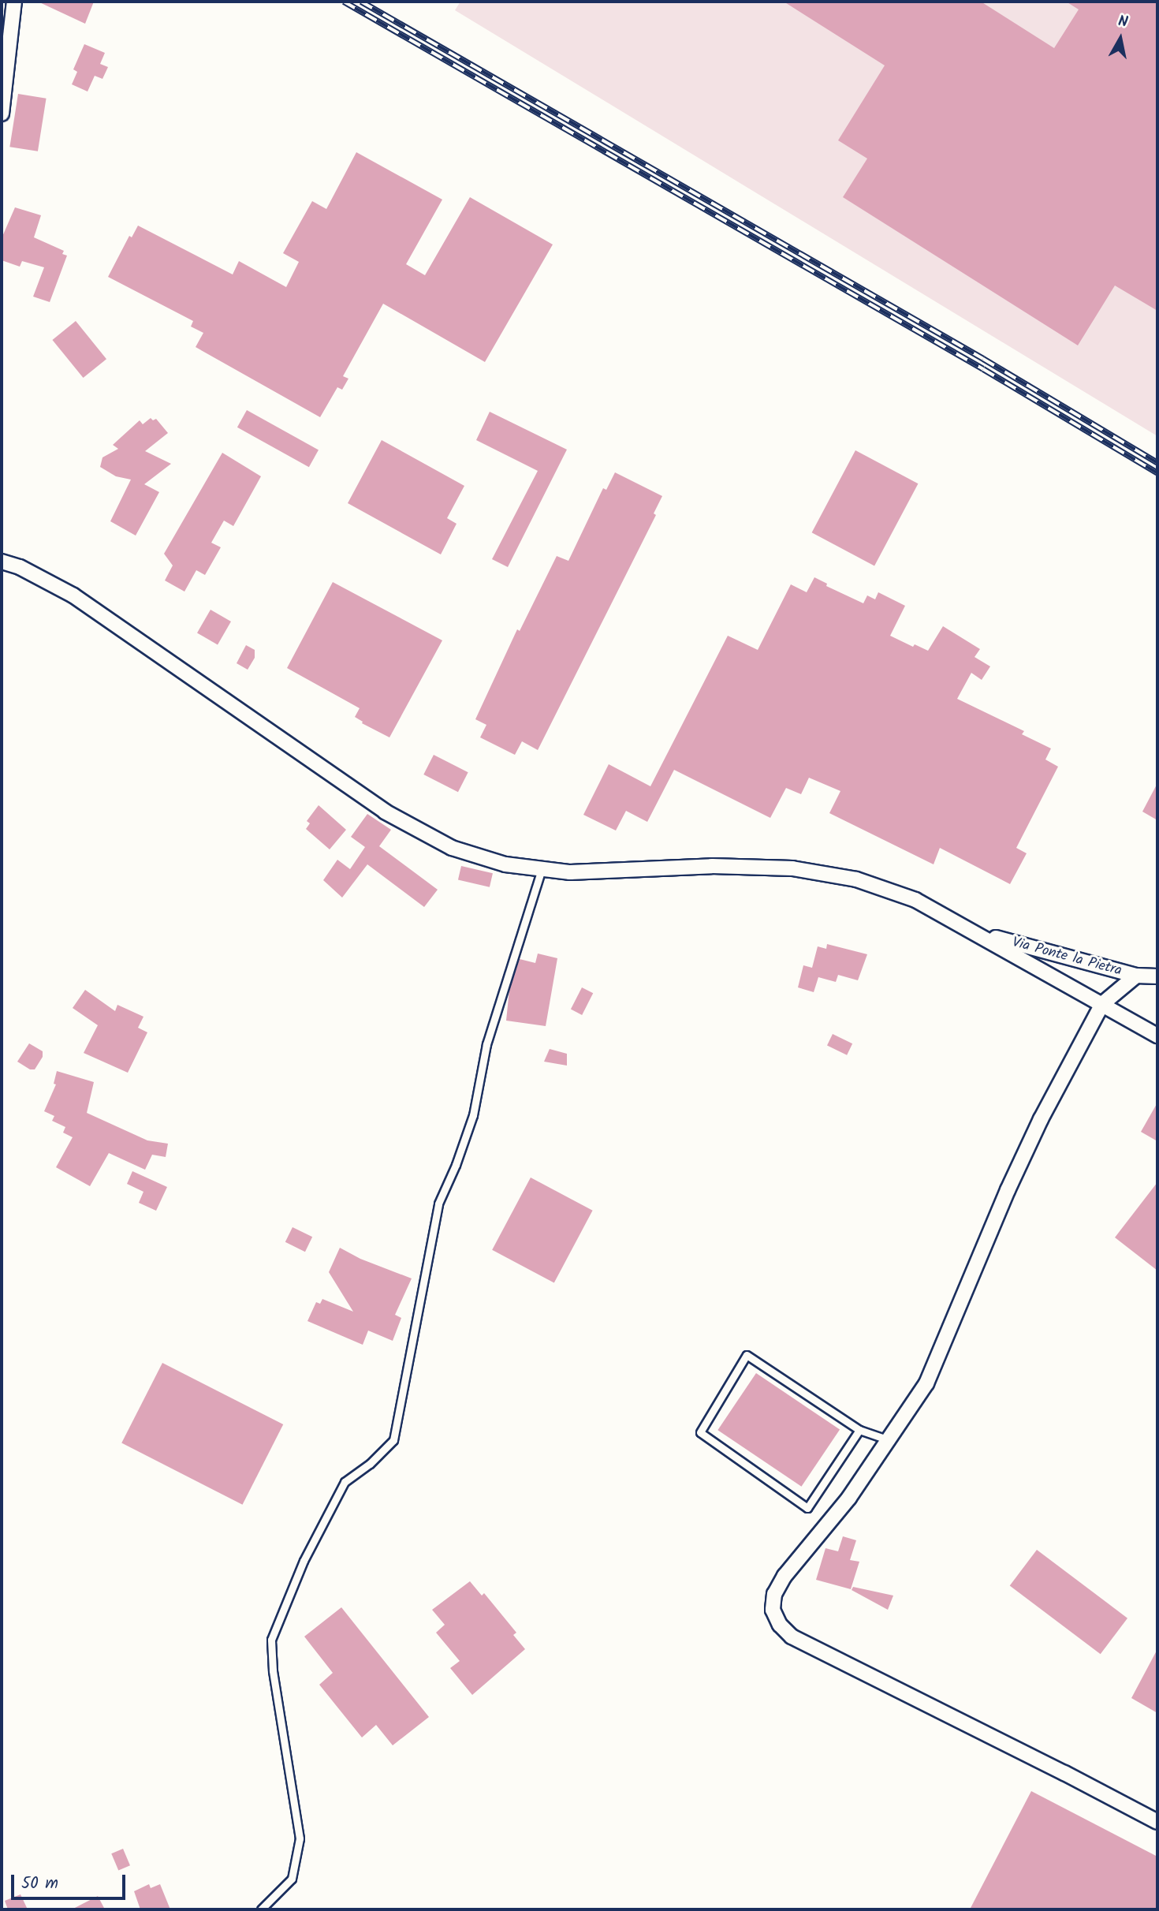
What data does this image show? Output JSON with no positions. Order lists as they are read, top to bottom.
{
  "streets": {
    "street": ["Via Ponte la Pietra"]
  },
  "scale_bar": "50 m",
  "north": "top"
}
